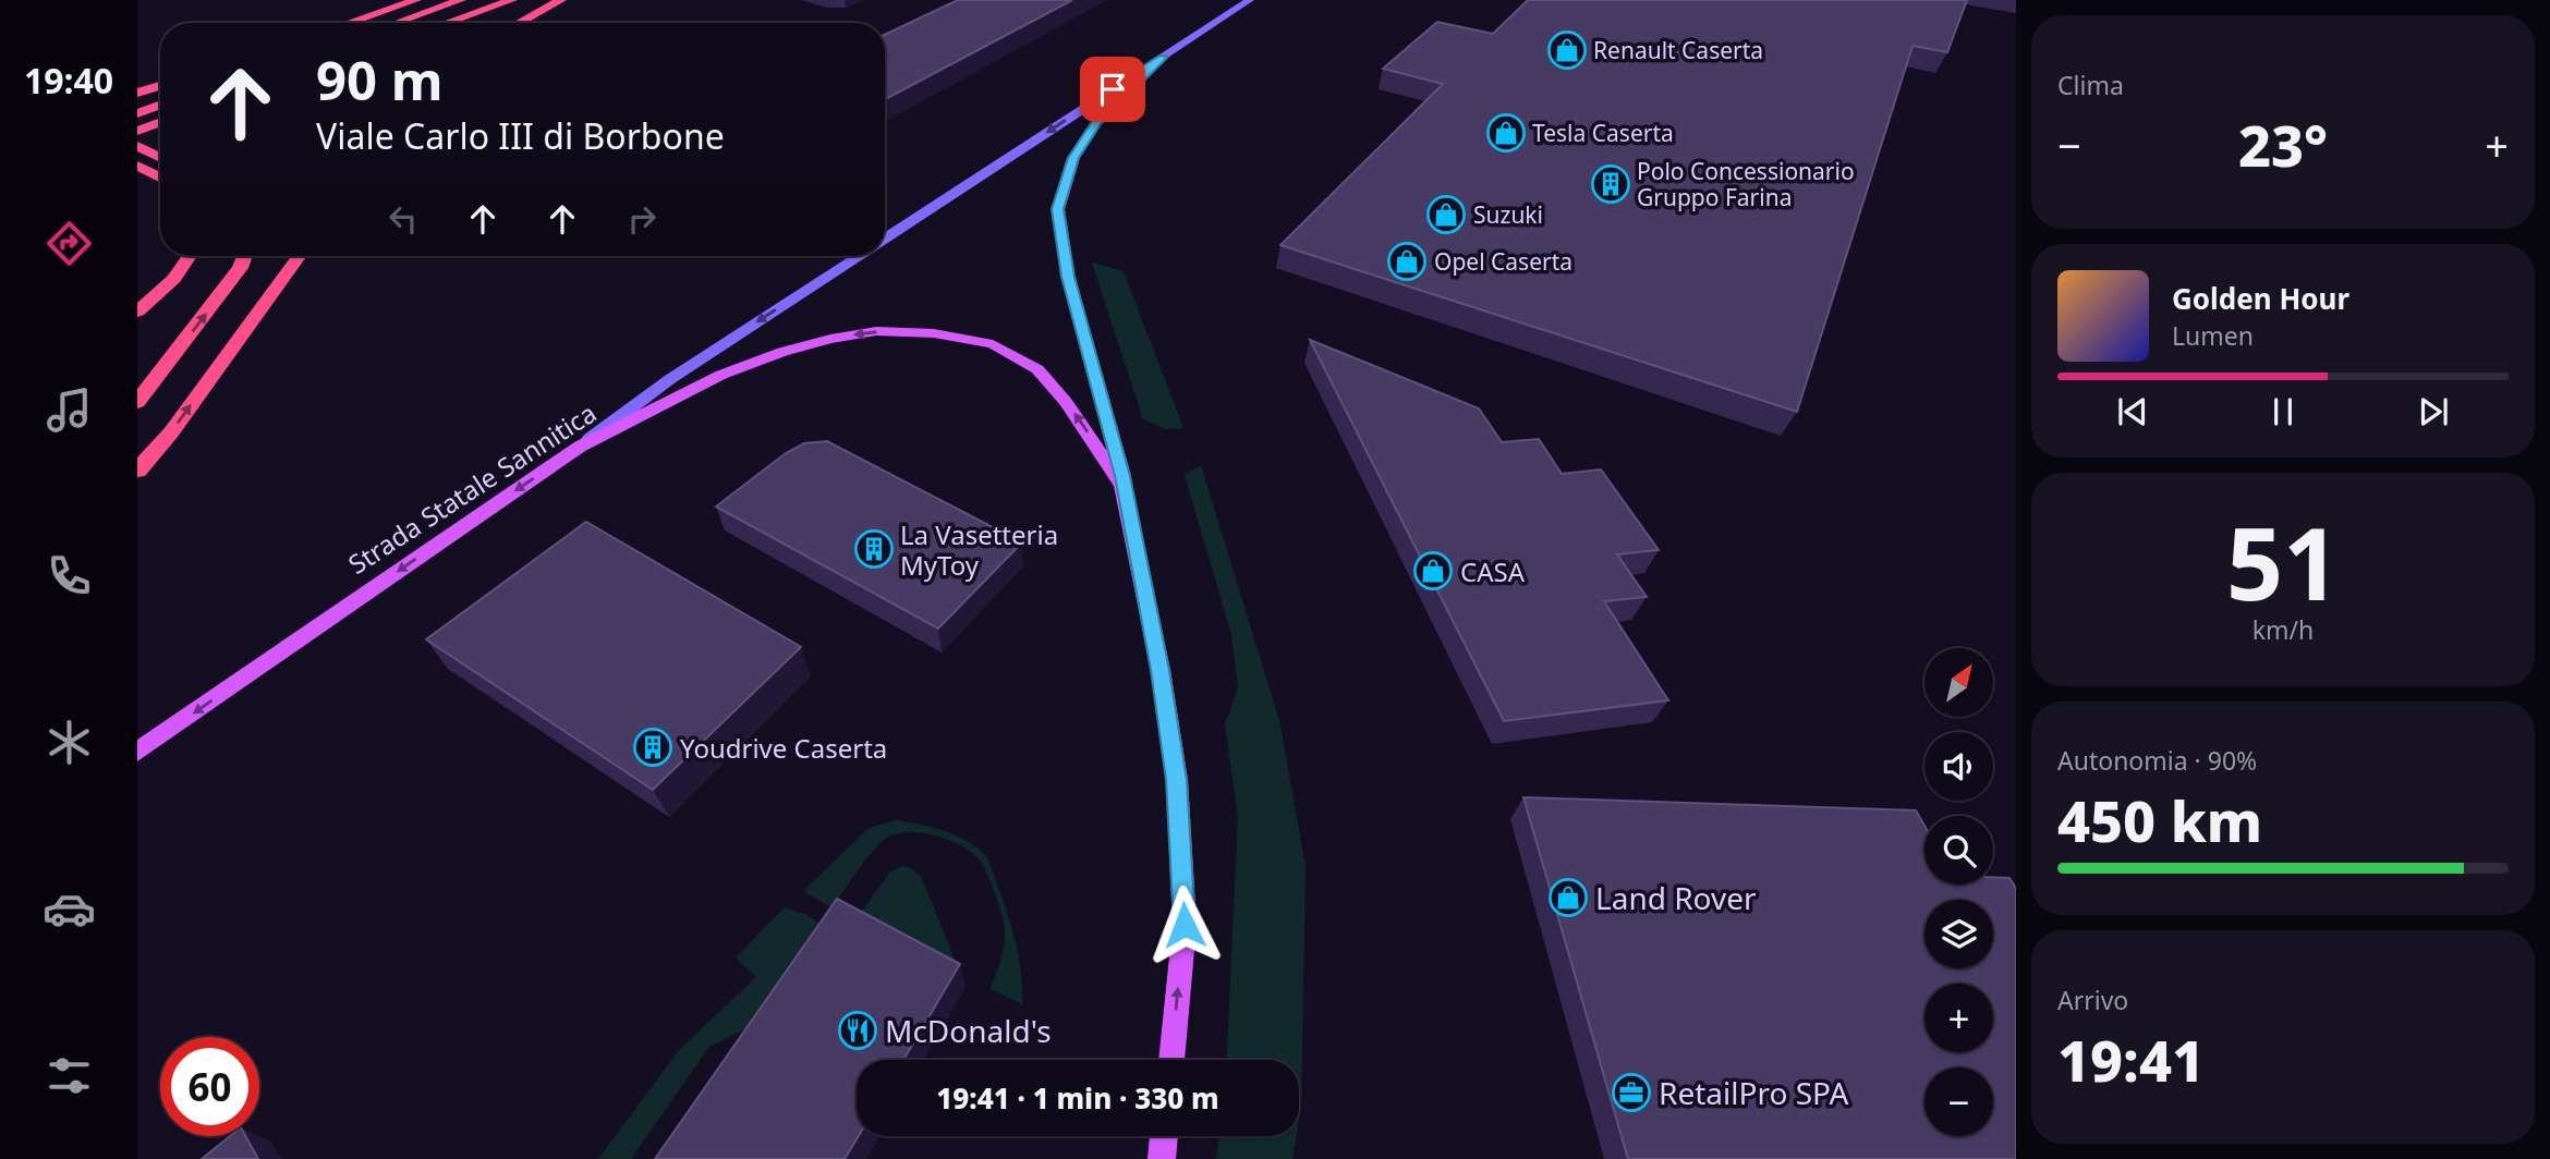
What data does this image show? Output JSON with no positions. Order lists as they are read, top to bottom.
{
  "streets": {
    "main road": ["Strada Statale Sannitica"]
  },
  "places": {
    "shop": [
      "Renault Caserta",
      "Tesla Caserta",
      "Suzuki",
      "Opel Caserta",
      "CASA",
      "Land Rover"
    ],
    "building": ["Polo Concessionario Gruppo Farina", "La Vasetteria MyToy", "Youdrive Caserta"],
    "restaurant": ["McDonald's"],
    "office": ["RetailPro SPA"]
  },
  "north": "top right",
  "page": {
    "tabs": "19:40",
    "tile": [
      "Clima",
      ["51", "km/h"],
      ["Autonomia · 90%", "450 km"],
      ["Arrivo", "19:41"]
    ],
    "turn": ["90 m", "Viale Carlo III di Borbone"],
    "heat": ["−", "23°", "+"],
    "song": ["Golden Hour", "Lumen"],
    "map_buttons": ["+", "−"],
    "limit": "60",
    "trip": "19:41 · 1 min · 330 m"
  }
}
